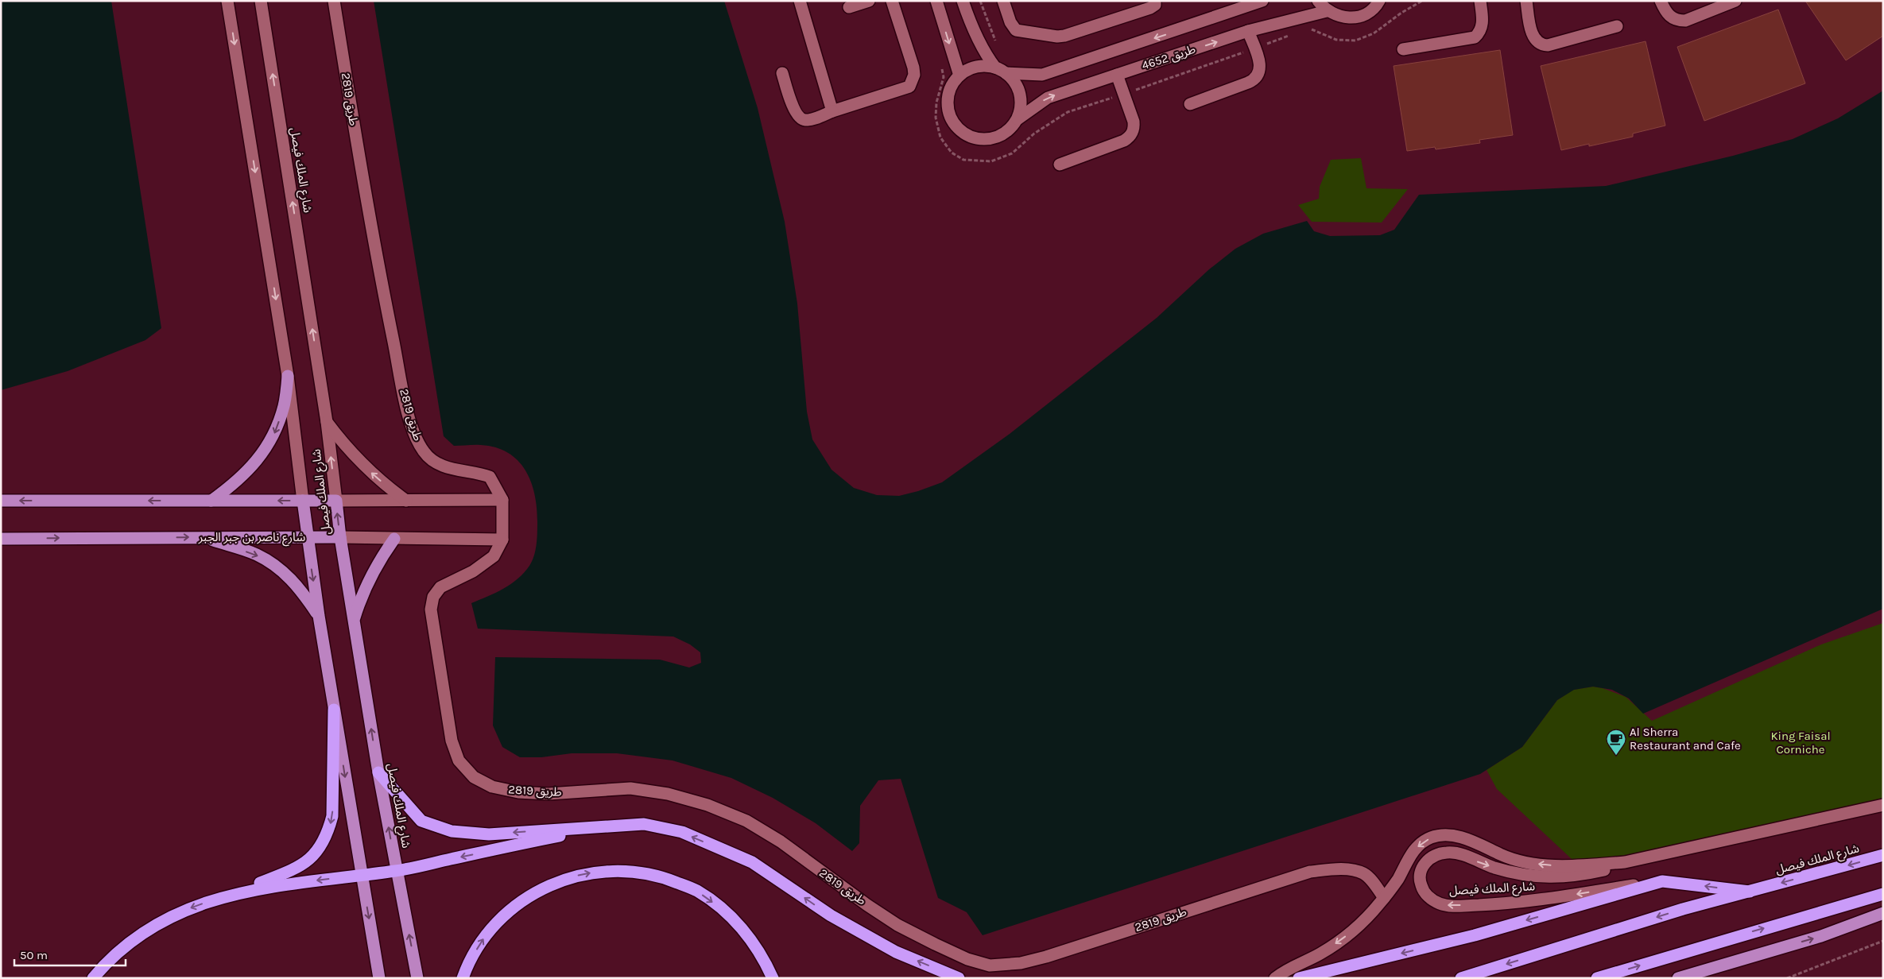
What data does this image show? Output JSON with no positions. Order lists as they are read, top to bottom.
{
  "streets": {
    "highway": ["شارع الملك فيصل"],
    "main road": ["شارع ناصر بن جبر الجبر"],
    "street": ["طريق 4652", "طريق 2819"]
  },
  "crossings": [
    ["طريق 2819", "شارع الملك فيصل"],
    ["طريق 2819", "شارع ناصر بن جبر الجبر"],
    ["شارع الملك فيصل", "شارع ناصر بن جبر الجبر"]
  ],
  "one_way": ["شارع ناصر بن جبر الجبر"],
  "parks": ["King Faisal Corniche"],
  "places": {
    "cafe": ["Al Sherra Restaurant and Cafe"]
  },
  "scale_bar": "50 m"
}
